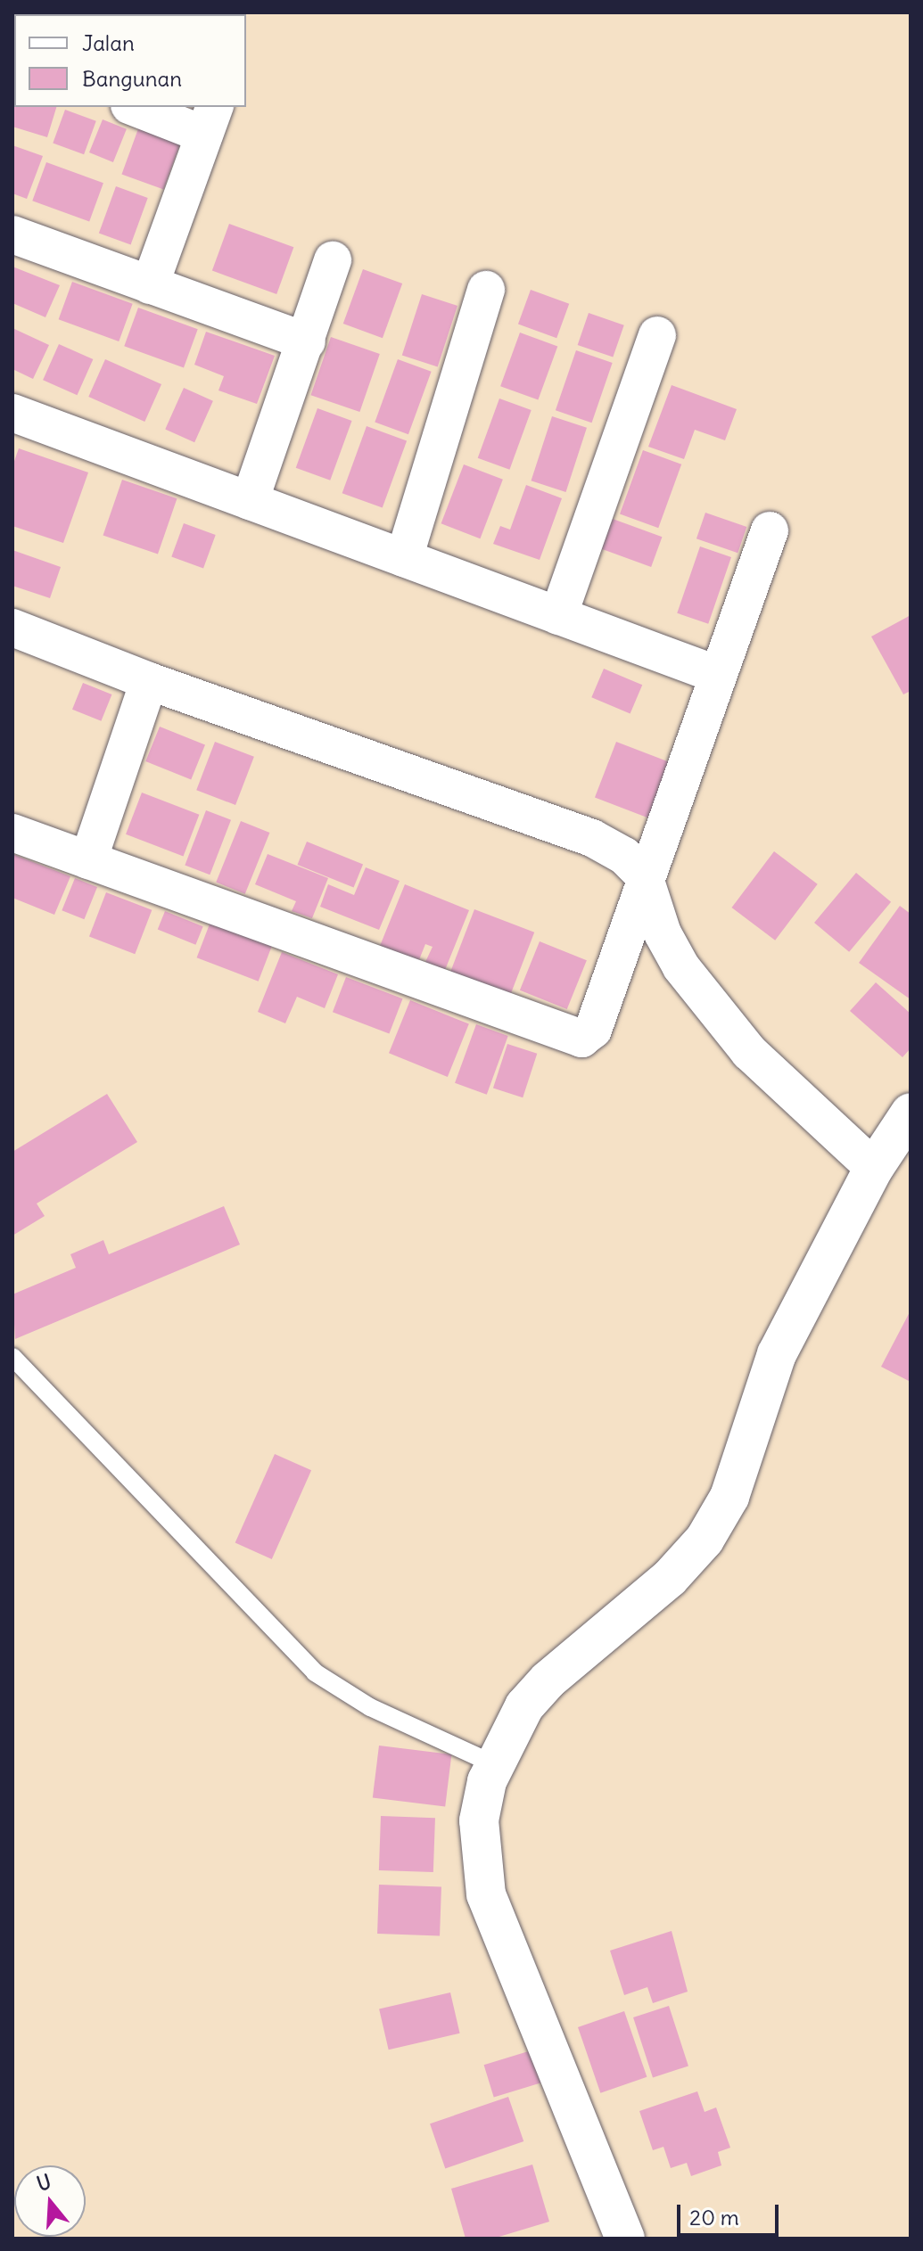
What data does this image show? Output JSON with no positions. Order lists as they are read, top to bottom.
{
  "legend": ["Jalan", "Bangunan"],
  "scale_bar": "20 m",
  "north": "top"
}
